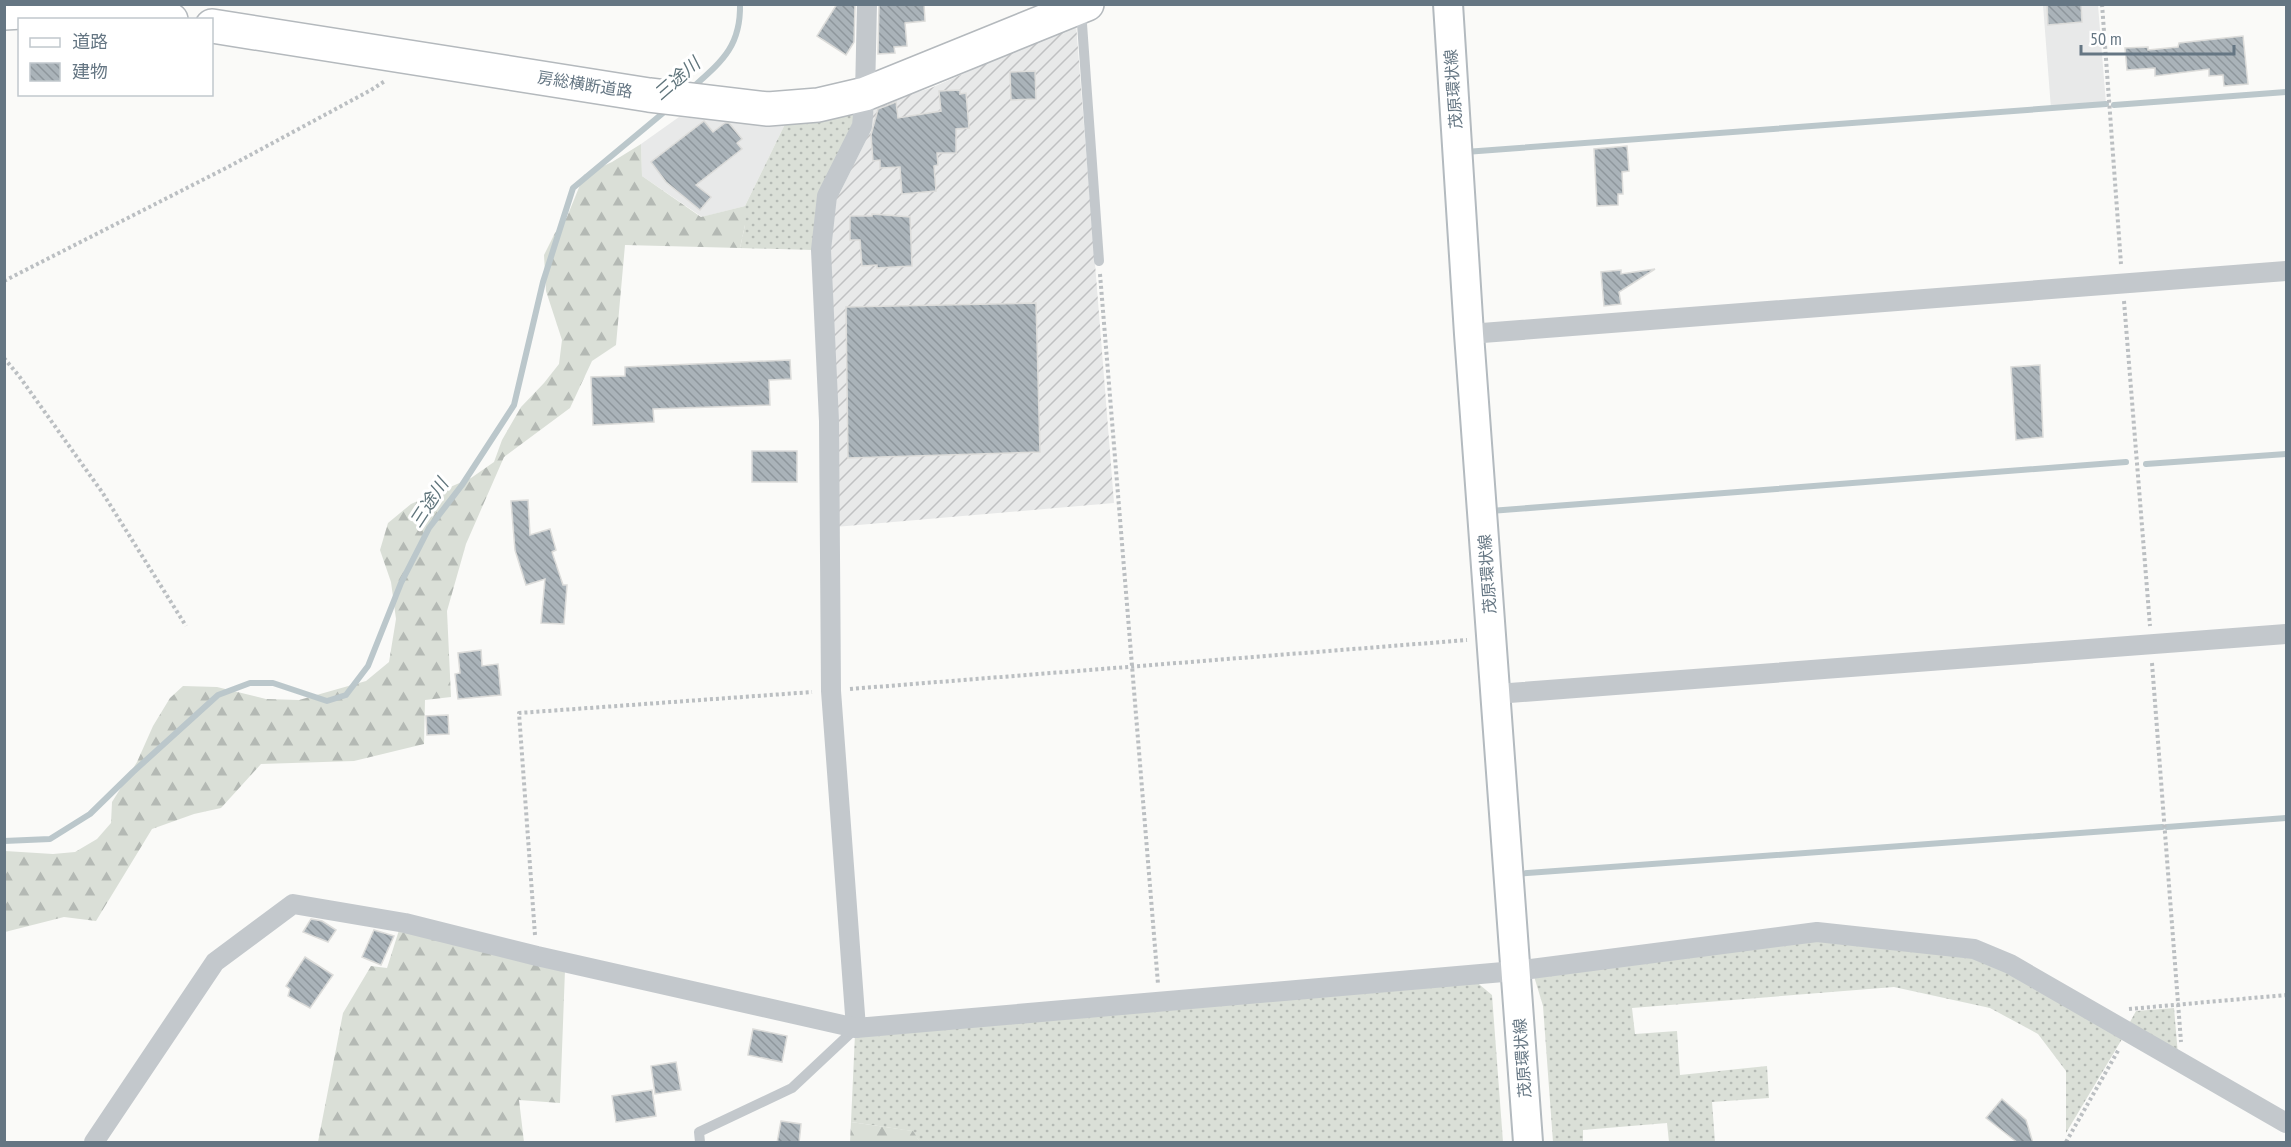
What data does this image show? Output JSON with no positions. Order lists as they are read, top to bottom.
{
  "streets": {
    "highway": ["房総横断道路"],
    "main road": ["茂原環状線"]
  },
  "water": ["三途川"],
  "legend": ["道路", "建物"],
  "scale_bar": "50 m"
}
